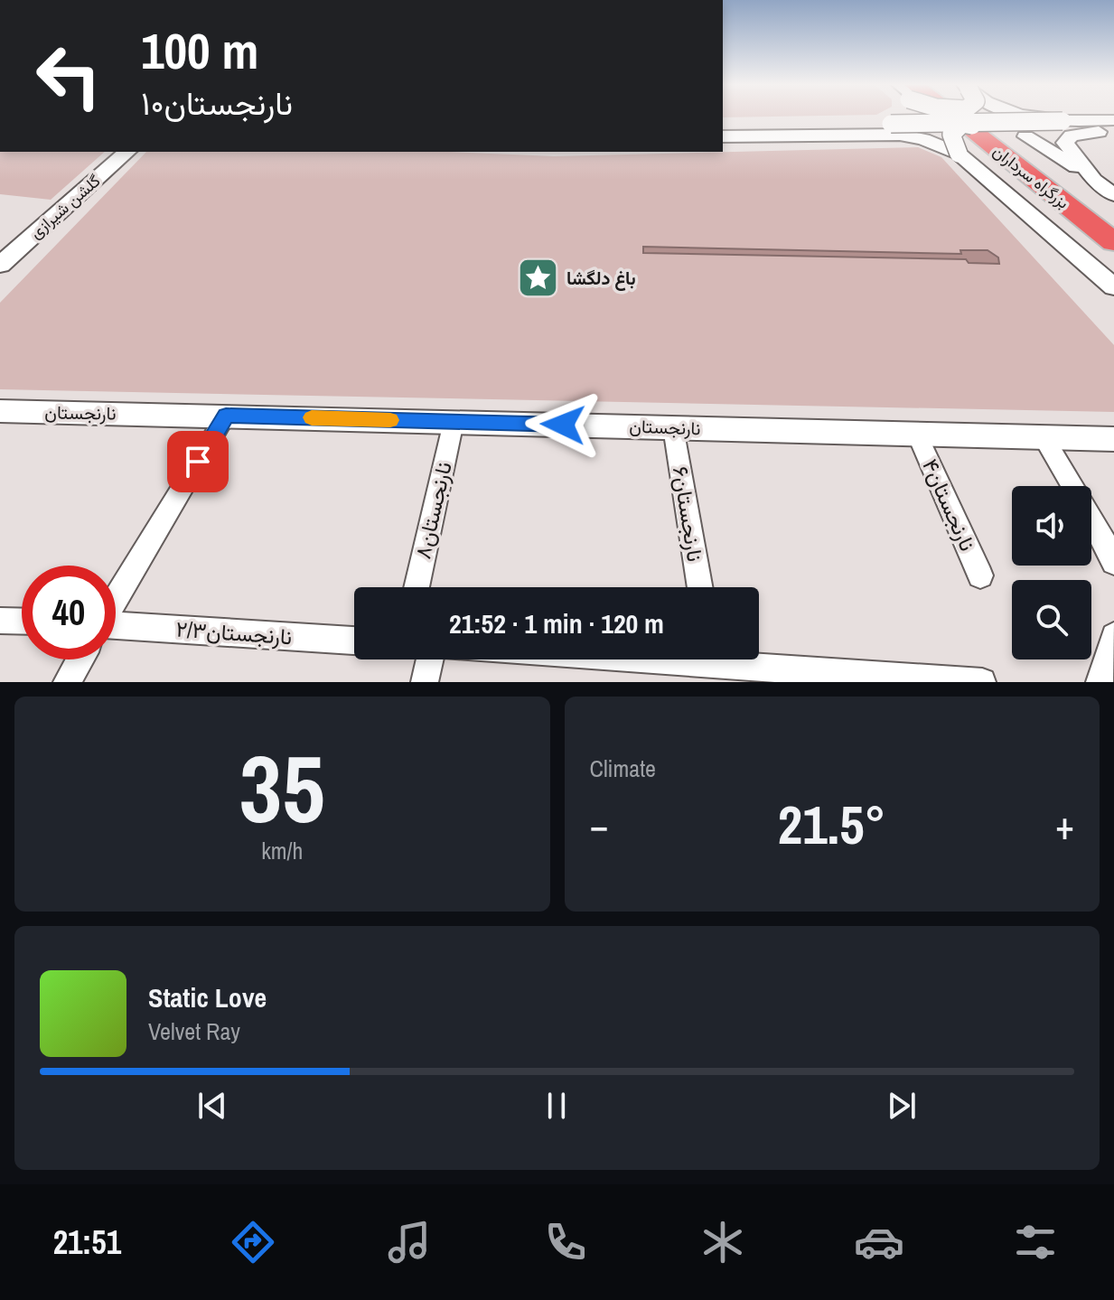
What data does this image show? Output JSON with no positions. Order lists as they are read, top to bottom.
{
  "streets": {
    "highway": ["بزرگراه سرداران"],
    "main road": ["گلشن شیرازی", "نارنجستان"],
    "street": [
      "۴نارنجستان",
      "۸نارنجستان",
      "۶نارنجستان",
      "۲/۳نارنجستان"
    ]
  },
  "crossings": [
    ["نارنجستان", "۴نارنجستان"],
    ["نارنجستان", "۸نارنجستان"],
    ["نارنجستان", "۶نارنجستان"]
  ],
  "places": {
    "place": ["باغ دلگشا"]
  },
  "page": {
    "turn": ["100 m", "۱۰نارنجستان"],
    "limit": "40",
    "trip": "21:52 · 1 min · 120 m",
    "tile": [
      ["35", "km/h"],
      "Climate"
    ],
    "heat": ["−", "21.5°", "+"],
    "song": ["Static Love", "Velvet Ray"],
    "tabs": "21:51"
  }
}
